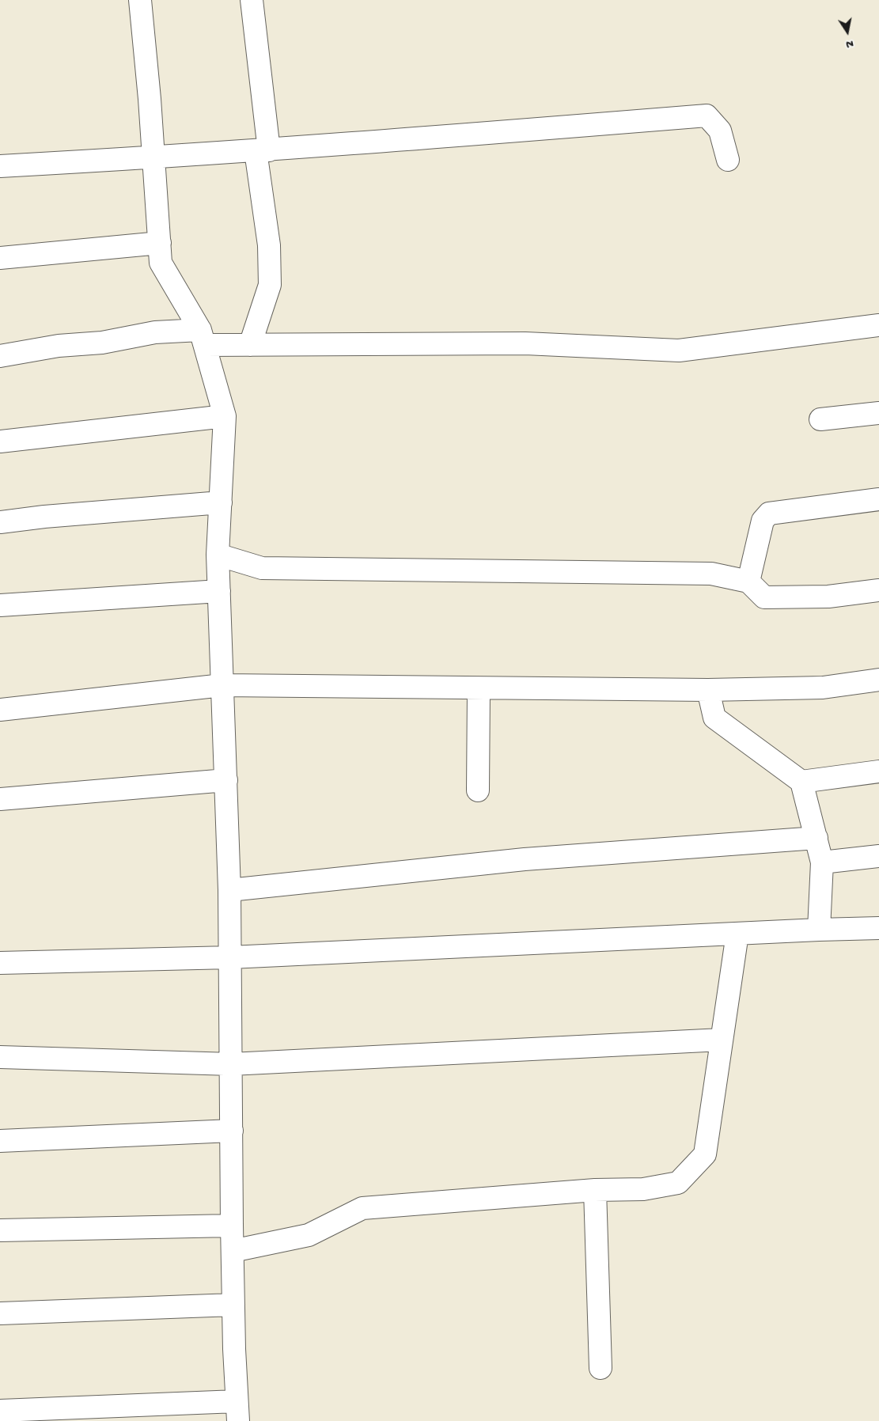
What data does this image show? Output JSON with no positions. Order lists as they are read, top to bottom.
{
  "north": "bottom"
}
